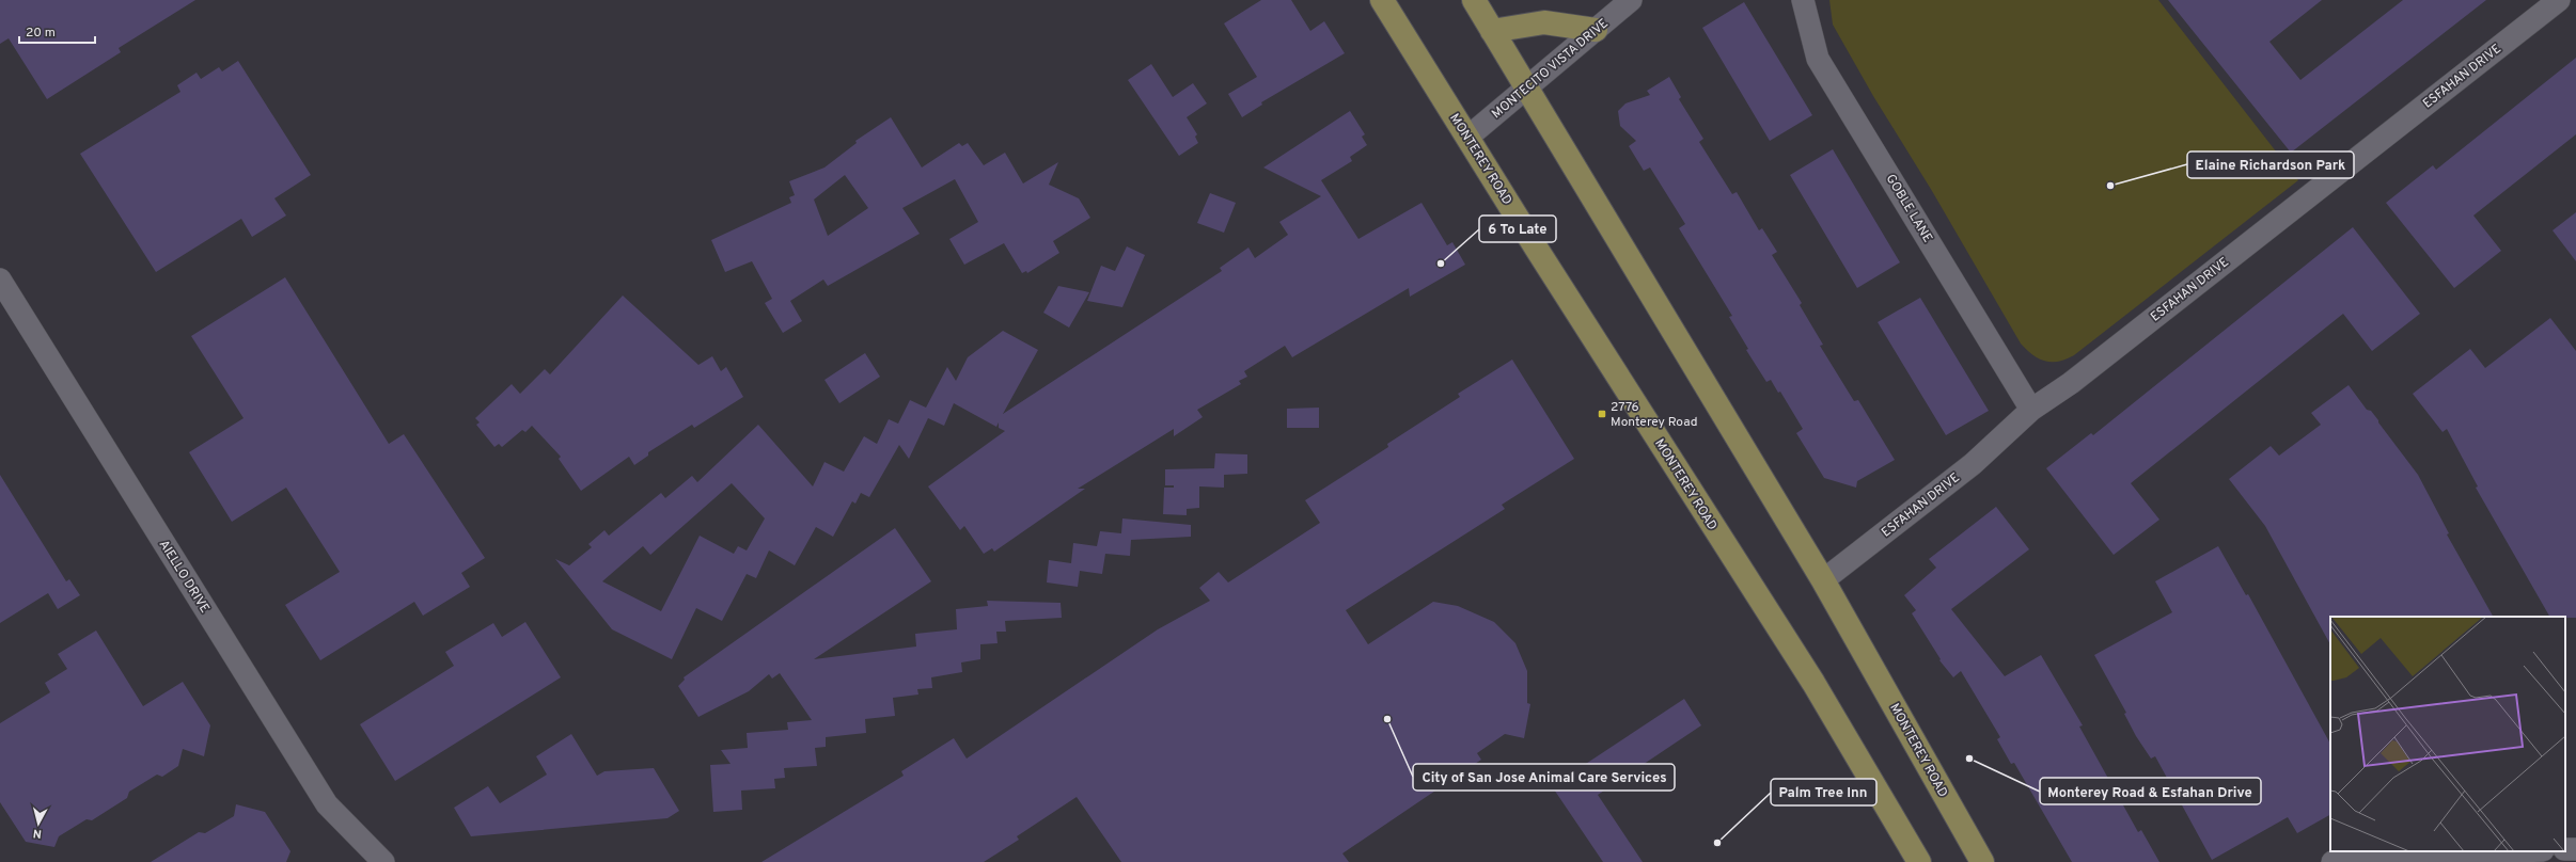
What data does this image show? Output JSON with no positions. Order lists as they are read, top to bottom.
{
  "streets": {
    "main road": ["MONTEREY ROAD"],
    "street": [
      "MONTECITO VISTA DRIVE",
      "ESFAHAN DRIVE",
      "GOBLE LANE",
      "AIELLO DRIVE"
    ]
  },
  "crossings": [
    ["MONTECITO VISTA DRIVE", "MONTEREY ROAD"],
    ["ESFAHAN DRIVE", "MONTEREY ROAD"],
    ["ESFAHAN DRIVE", "GOBLE LANE"]
  ],
  "places": {
    "other": [
      "Elaine Richardson Park",
      "6 To Late",
      "City of San Jose Animal Care Services",
      "Monterey Road & Esfahan Drive",
      "Palm Tree Inn"
    ],
    "transit": ["2776 Monterey Road"]
  },
  "scale_bar": "20 m",
  "north": "bottom"
}
